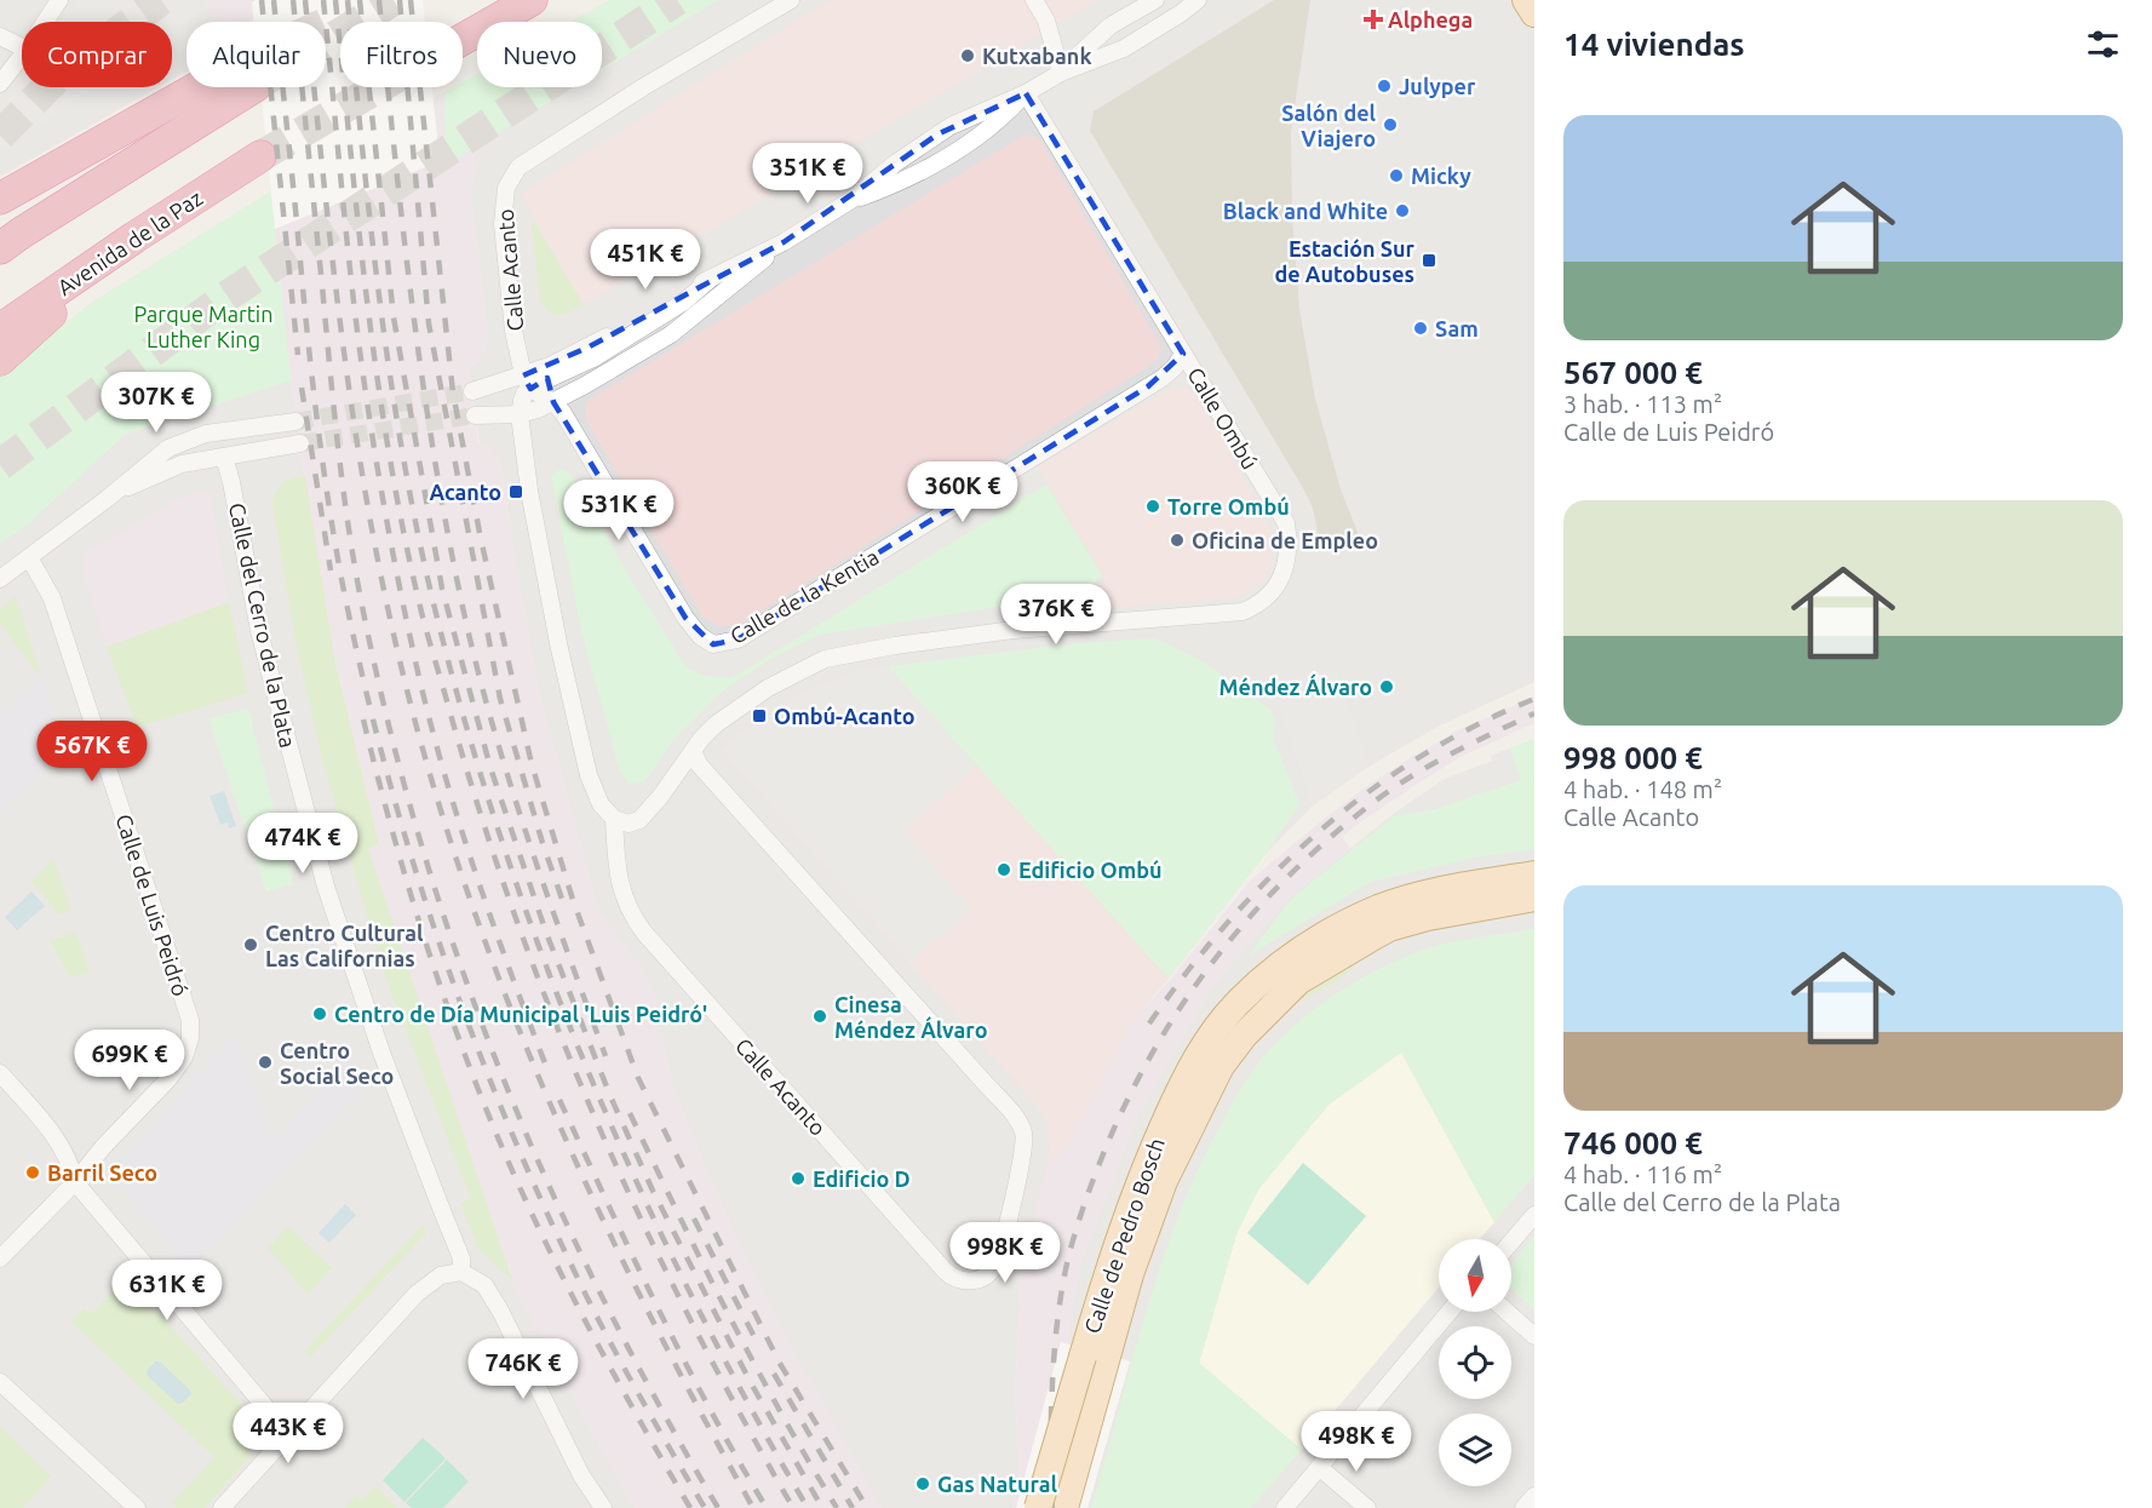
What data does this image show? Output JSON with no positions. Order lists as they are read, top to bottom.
{
  "streets": {
    "highway": ["Avenida de la Paz"],
    "main road": ["Calle de Pedro Bosch"],
    "street": [
      "Calle Acanto",
      "Calle Ombú",
      "Calle de la Kentia",
      "Calle del Cerro de la Plata",
      "Calle de Luis Peidró"
    ]
  },
  "crossings": [
    ["Calle Acanto", "Calle Ombú"],
    ["Calle Ombú", "Calle de la Kentia"]
  ],
  "parks": ["Parque Martin Luther King"],
  "places": {
    "health": ["Alphega"],
    "other": [
      "Kutxabank",
      "Julyper",
      "Salón del Viajero",
      "Micky",
      "Black and White",
      "Sam",
      "Torre Ombú",
      "Oficina de Empleo",
      "Méndez Álvaro",
      "Edificio Ombú",
      "Centro Cultural Las Californias",
      "Centro de Día Municipal 'Luis Peidró'",
      "Cinesa Méndez Álvaro",
      "Centro Social Seco",
      "Barril Seco",
      "Edificio D",
      "Gas Natural"
    ],
    "transit": ["Estación Sur de Autobuses", "Acanto", "Ombú-Acanto"]
  },
  "north": "bottom",
  "page": {
    "heading": "14 viviendas",
    "chip": [
      "Comprar",
      "Alquilar",
      "Filtros",
      "Nuevo"
    ],
    "list": [
      {
        "name": "567 000 €",
        "note": "3 hab. · 113 m² · Calle de Luis Peidró"
      },
      {
        "name": "998 000 €",
        "note": "4 hab. · 148 m² · Calle Acanto"
      },
      {
        "name": "746 000 €",
        "note": "4 hab. · 116 m² · Calle del Cerro de la Plata"
      }
    ],
    "price": [
      "351K €",
      "451K €",
      "307K €",
      "360K €",
      "531K €",
      "376K €",
      "567K €",
      "474K €",
      "699K €",
      "998K €",
      "631K €",
      "746K €",
      "443K €",
      "498K €"
    ]
  }
}
